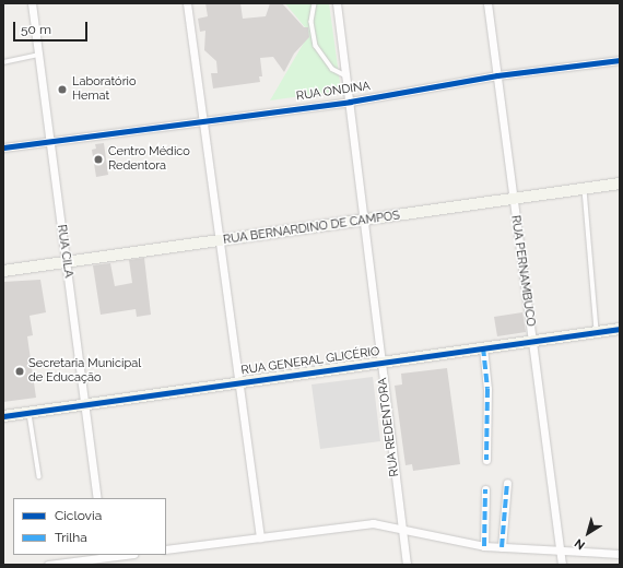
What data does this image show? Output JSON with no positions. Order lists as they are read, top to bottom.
{
  "streets": {
    "street": [
      "RUA ONDINA",
      "RUA BERNARDINO DE CAMPOS",
      "RUA CILA",
      "RUA PERNAMBUCO",
      "RUA GENERAL GLICÉRIO",
      "RUA REDENTORA"
    ]
  },
  "crossings": [
    ["RUA ONDINA", "RUA CILA"],
    ["RUA ONDINA", "RUA PERNAMBUCO"],
    ["RUA ONDINA", "RUA REDENTORA"],
    ["RUA BERNARDINO DE CAMPOS", "RUA CILA"],
    ["RUA BERNARDINO DE CAMPOS", "RUA PERNAMBUCO"],
    ["RUA BERNARDINO DE CAMPOS", "RUA REDENTORA"],
    ["RUA CILA", "RUA GENERAL GLICÉRIO"],
    ["RUA PERNAMBUCO", "RUA GENERAL GLICÉRIO"],
    ["RUA GENERAL GLICÉRIO", "RUA REDENTORA"]
  ],
  "places": ["Laboratório Hemat", "Centro Médico Redentora", "Secretaria Municipal de Educação"],
  "legend": ["Ciclovia", "Trilha"],
  "scale_bar": "50 m",
  "north": "bottom left"
}
